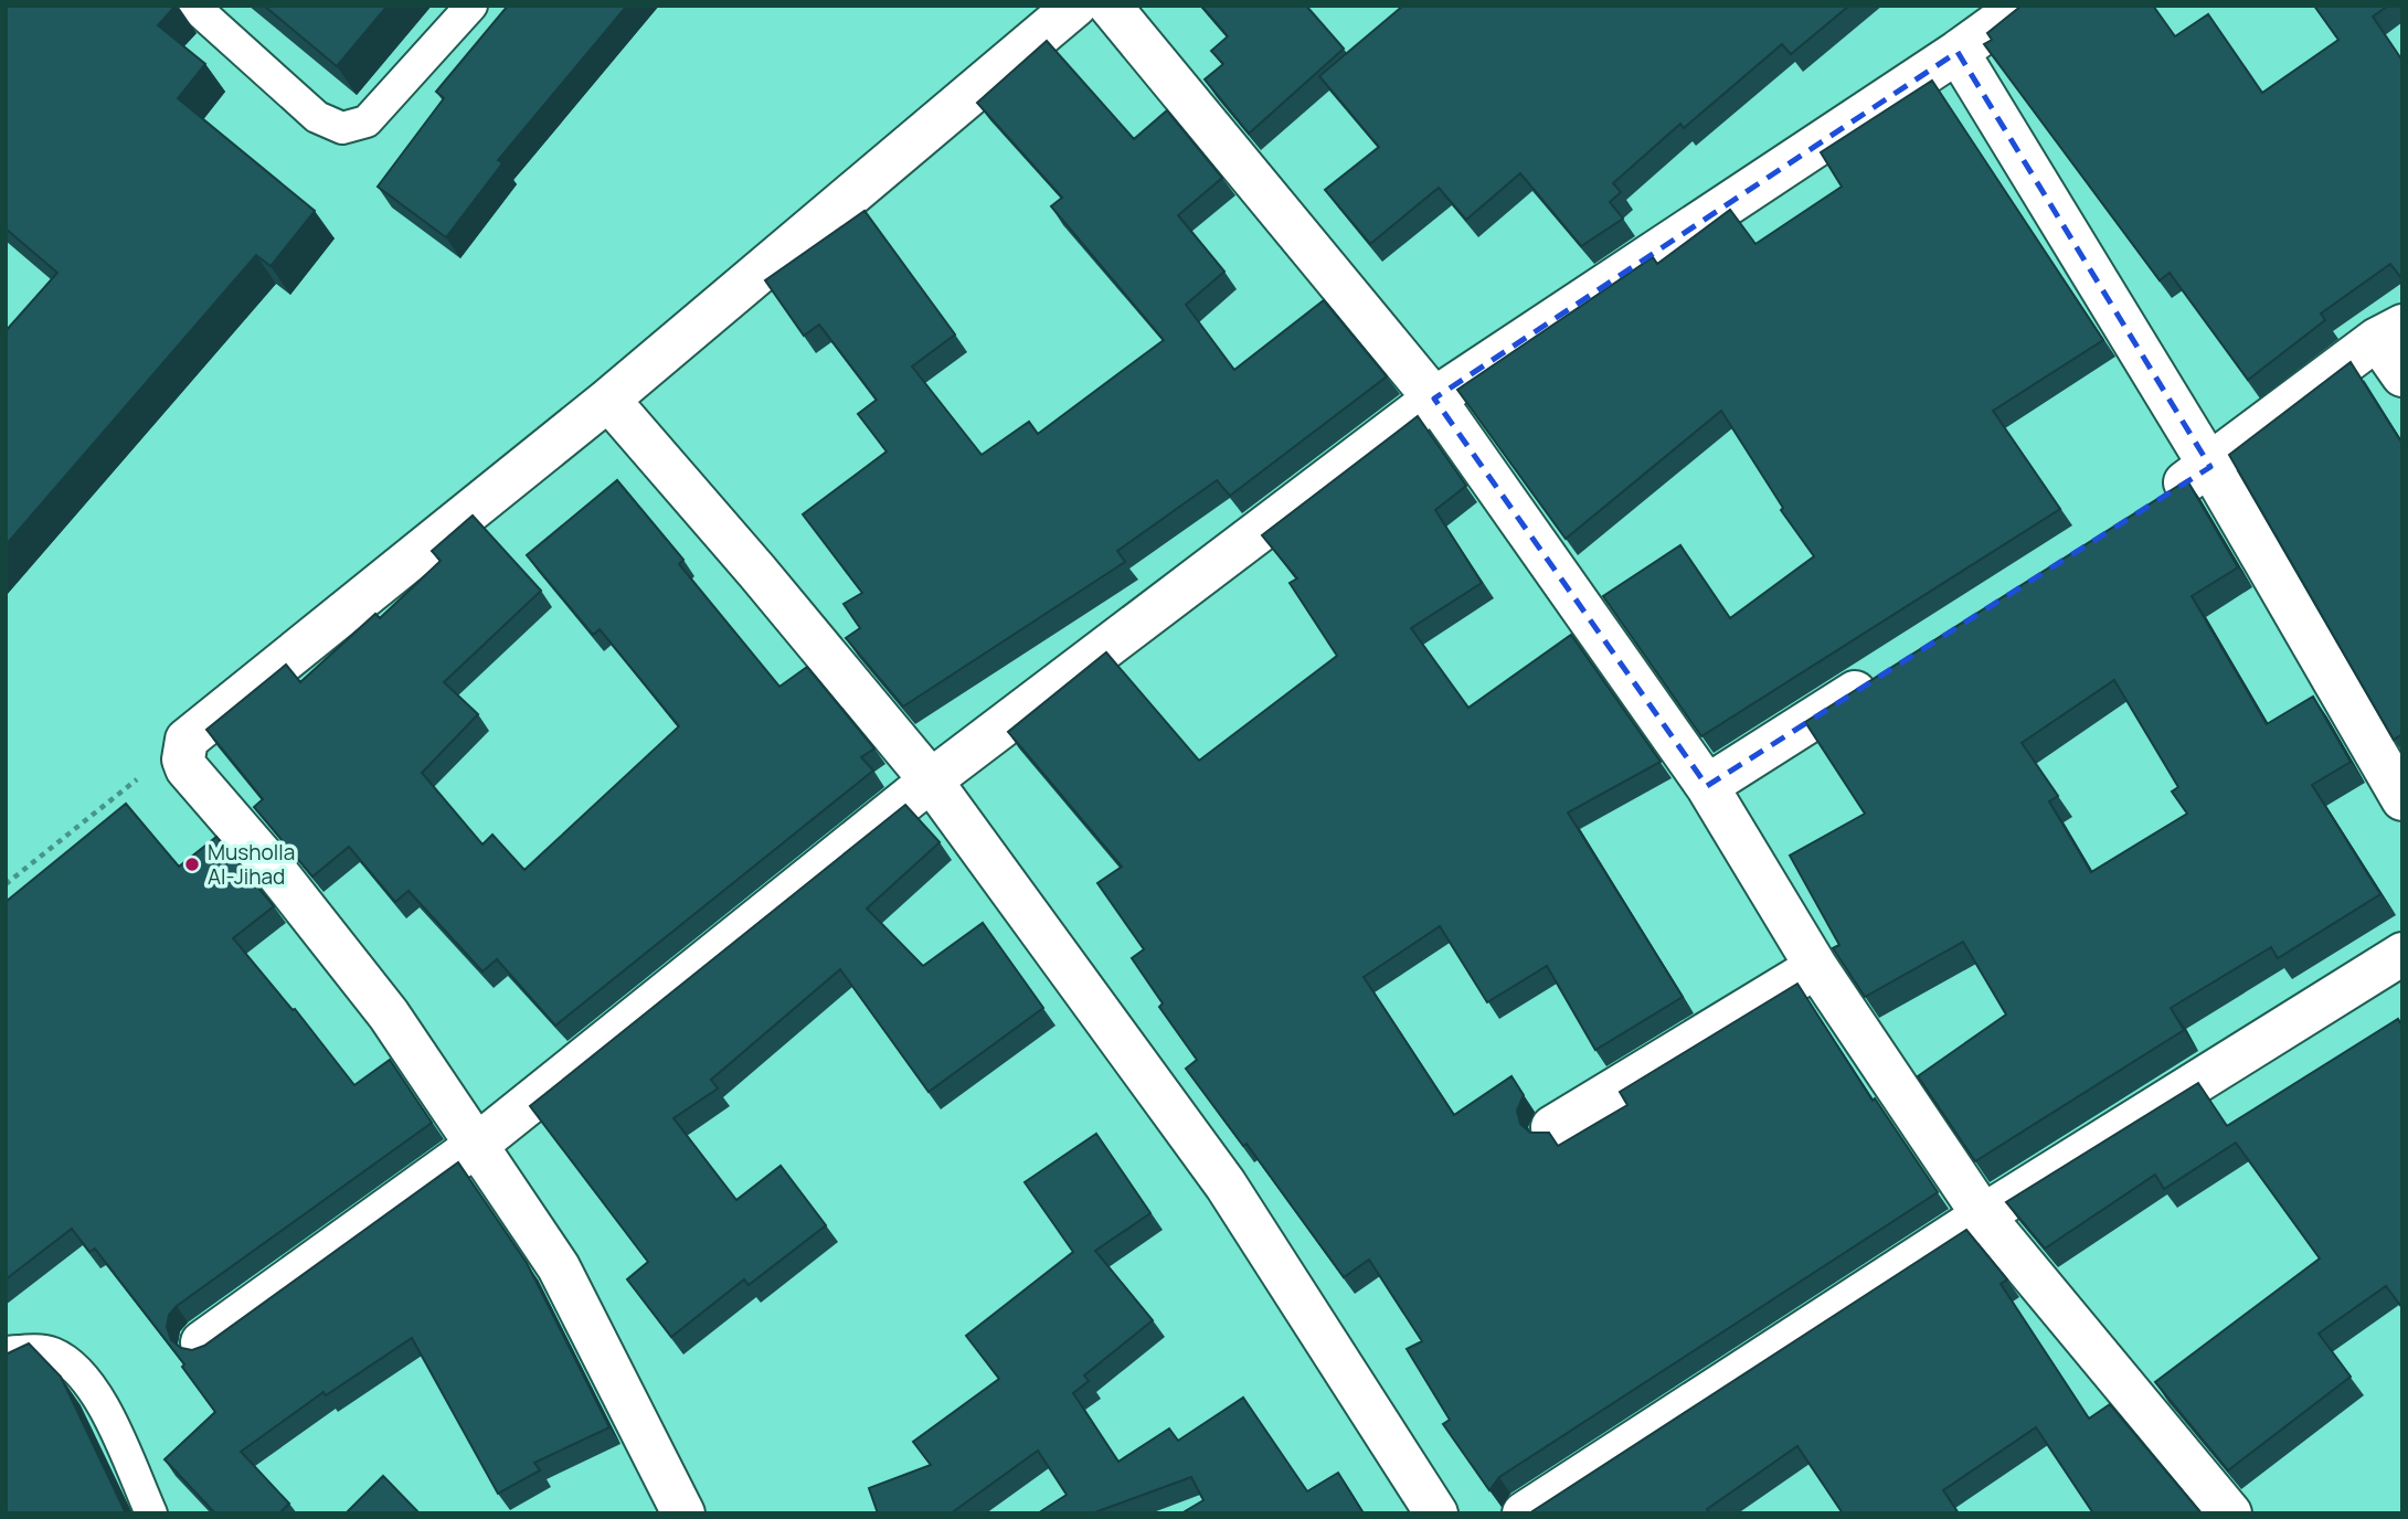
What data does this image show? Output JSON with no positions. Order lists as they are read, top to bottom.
{
  "places": ["Musholla Al-Jihad"]
}
